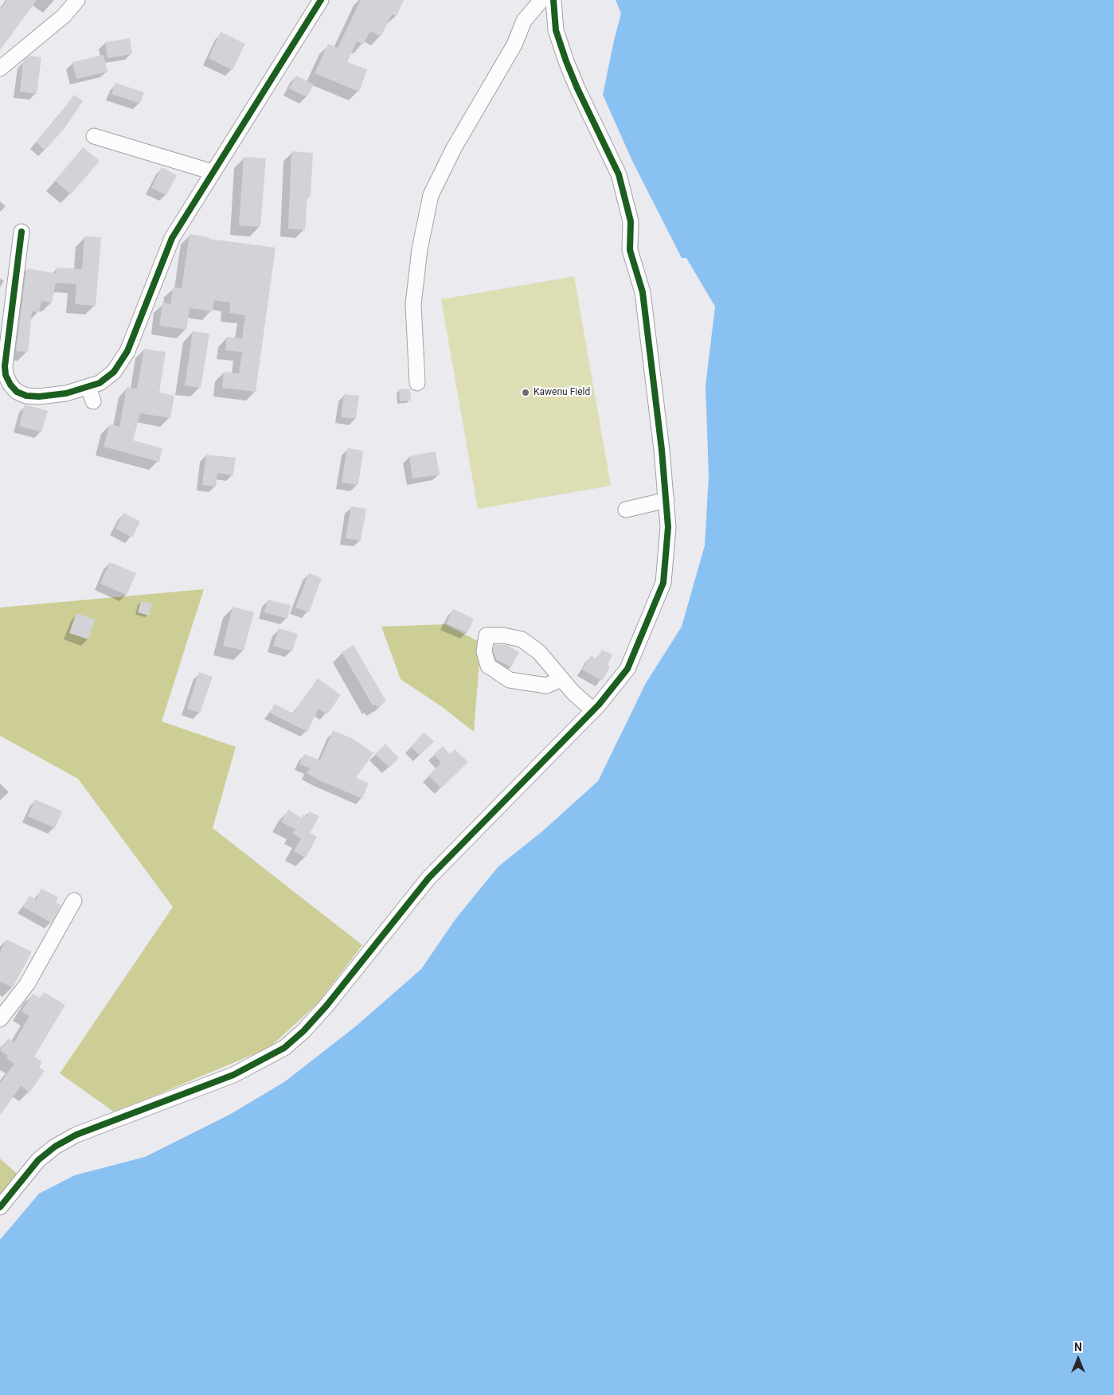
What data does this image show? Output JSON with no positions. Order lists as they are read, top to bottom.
{
  "places": ["Kawenu Field"],
  "north": "top"
}
